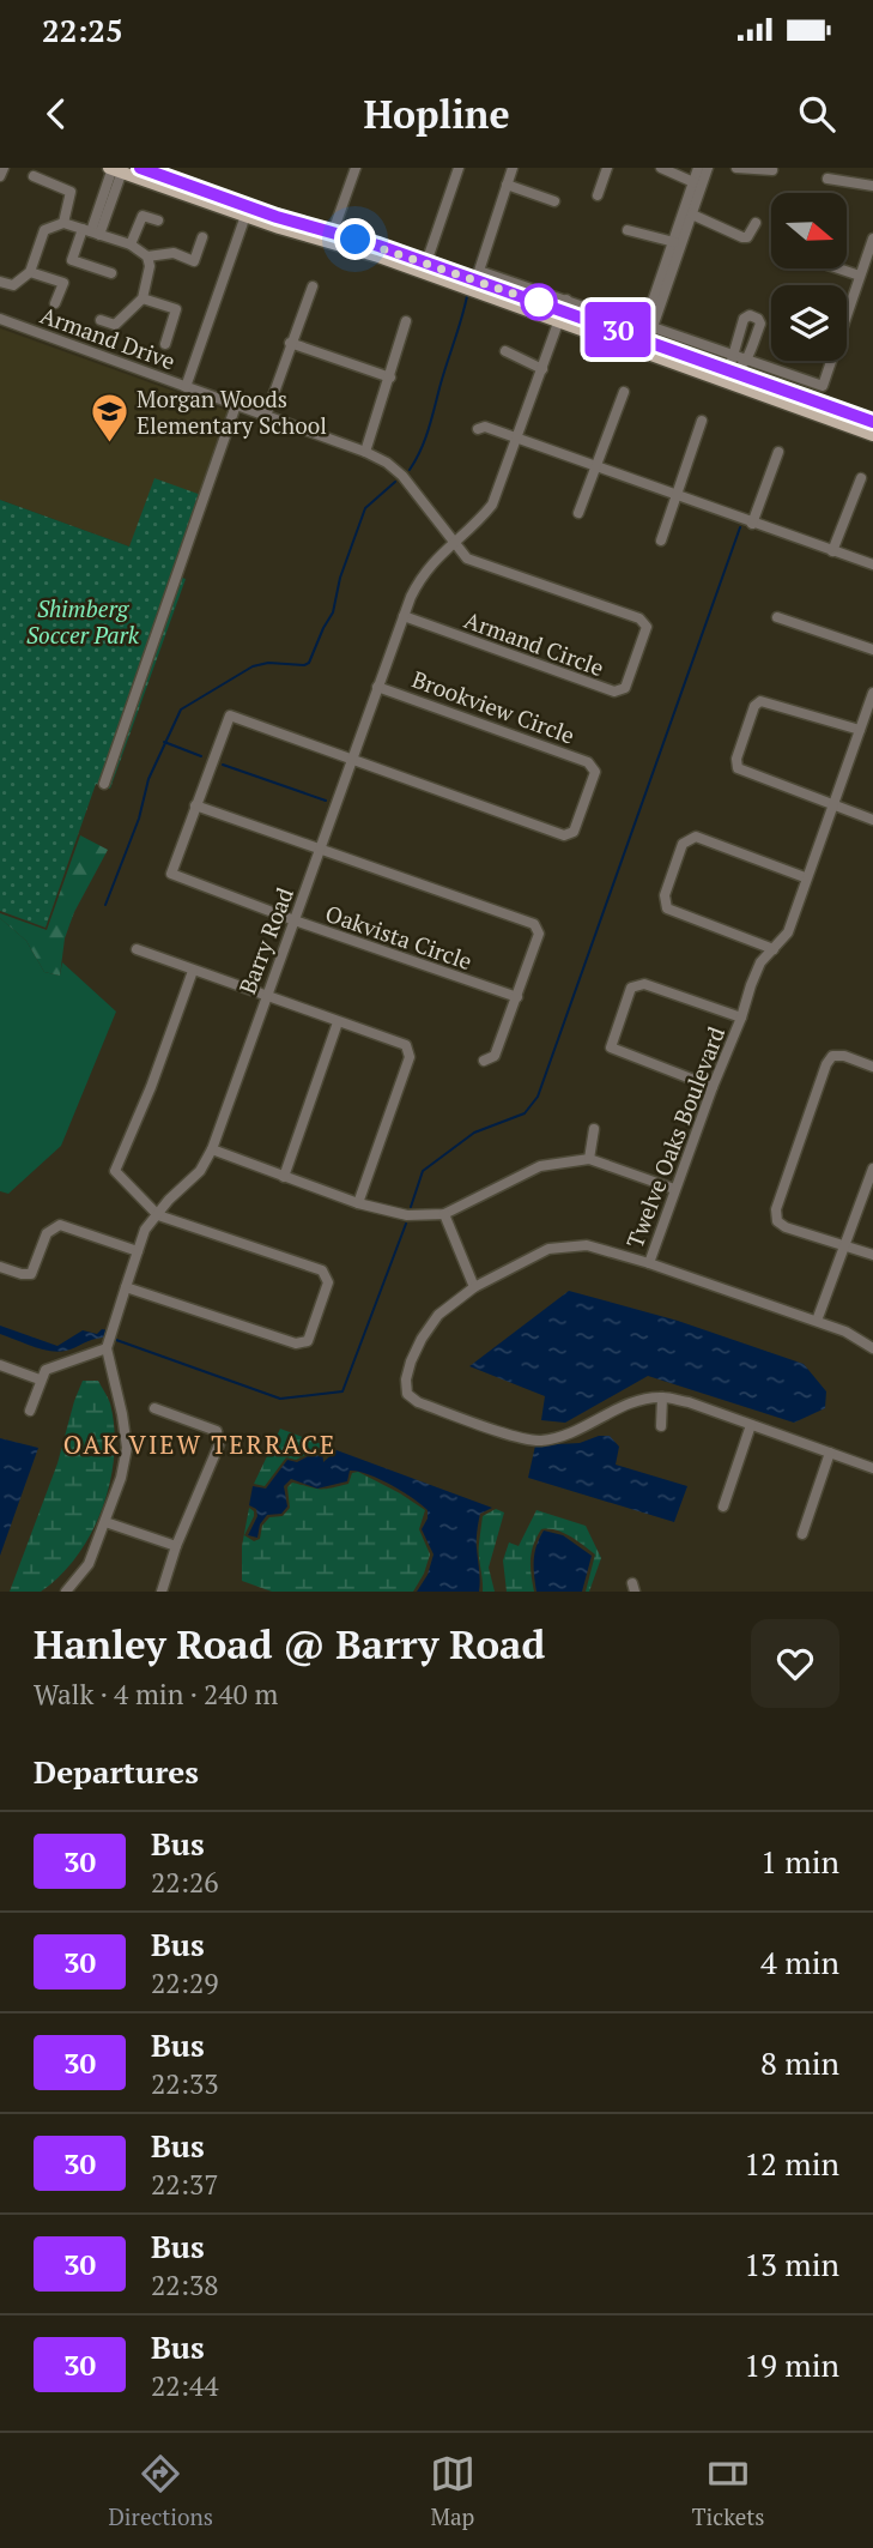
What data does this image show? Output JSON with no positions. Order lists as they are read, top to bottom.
{
  "streets": {
    "street": [
      "Armand Drive",
      "Armand Circle",
      "Brookview Circle",
      "Oakvista Circle",
      "Barry Road",
      "Twelve Oaks Boulevard"
    ]
  },
  "crossings": [
    ["Armand Drive", "Armand Circle"],
    ["Armand Drive", "Barry Road"],
    ["Armand Circle", "Barry Road"],
    ["Brookview Circle", "Oakvista Circle"],
    ["Brookview Circle", "Barry Road"],
    ["Oakvista Circle", "Barry Road"]
  ],
  "districts": ["OAK VIEW TERRACE"],
  "parks": ["Shimberg Soccer Park"],
  "places": {
    "school or university": ["Morgan Woods Elementary School"]
  },
  "lines": ["bus line 30"],
  "north": "right",
  "page": {
    "status": "22:25",
    "header": "Hopline",
    "on_map": "30",
    "heading": [
      ["Hanley Road @ Barry Road", "Walk · 4 min · 240 m"],
      "Departures"
    ],
    "list": [
      {
        "mark": "30",
        "name": "Bus",
        "note": "22:26",
        "value": "1 min"
      },
      {
        "mark": "30",
        "name": "Bus",
        "note": "22:29",
        "value": "4 min"
      },
      {
        "mark": "30",
        "name": "Bus",
        "note": "22:33",
        "value": "8 min"
      },
      {
        "mark": "30",
        "name": "Bus",
        "note": "22:37",
        "value": "12 min"
      },
      {
        "mark": "30",
        "name": "Bus",
        "note": "22:38",
        "value": "13 min"
      },
      {
        "mark": "30",
        "name": "Bus",
        "note": "22:44",
        "value": "19 min"
      }
    ],
    "tabs": ["Directions", "Map", "Tickets"]
  }
}
